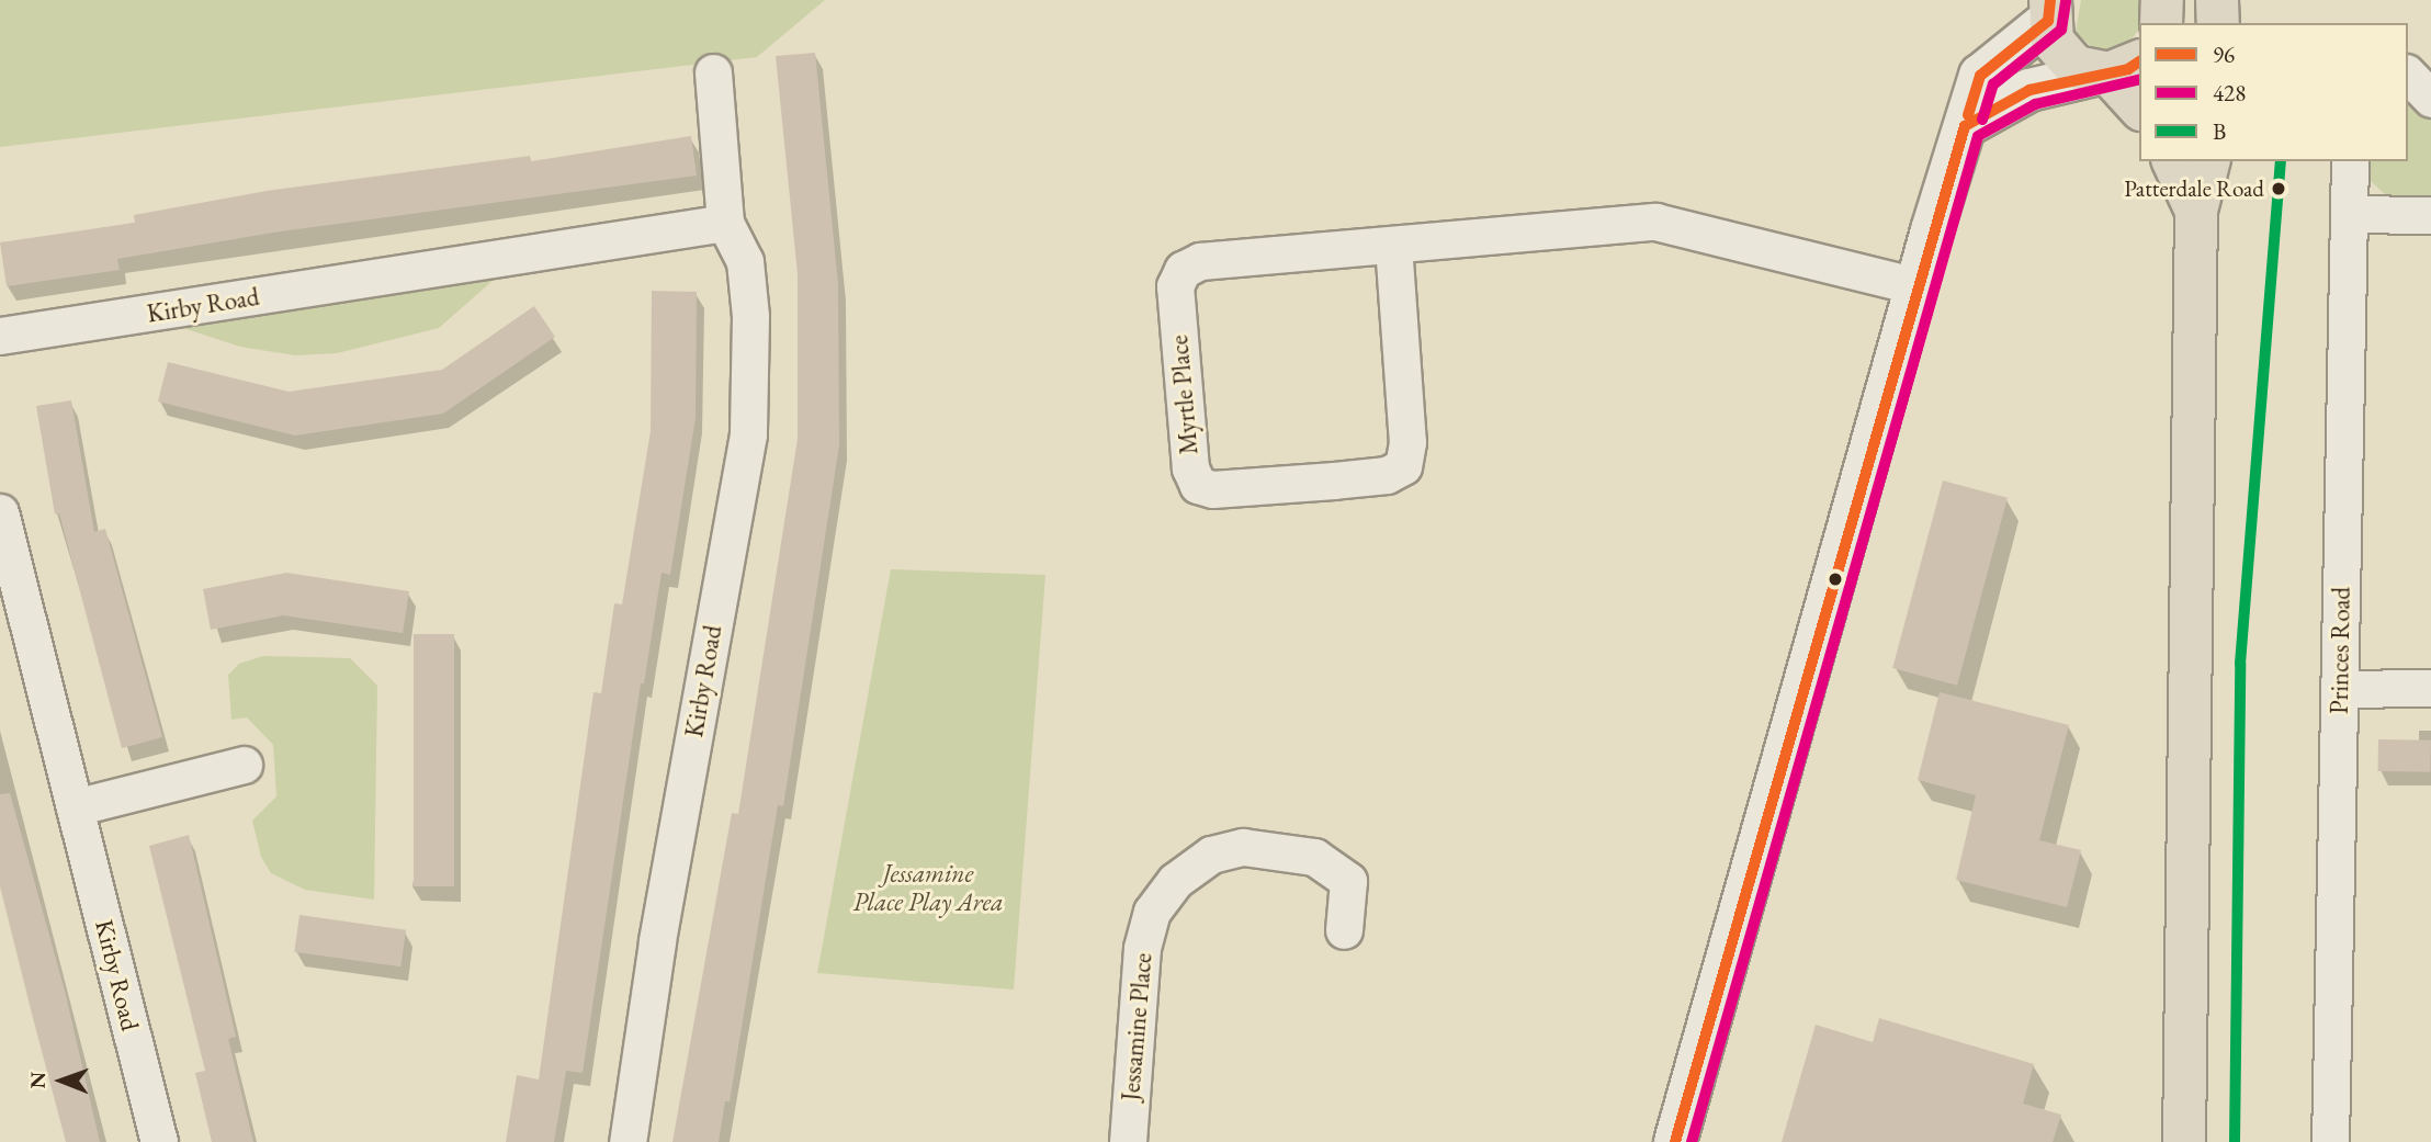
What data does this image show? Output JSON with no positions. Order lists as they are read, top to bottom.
{
  "streets": {
    "street": [
      "Kirby Road",
      "Myrtle Place",
      "Princes Road",
      "Jessamine Place"
    ]
  },
  "parks": ["Jessamine Place Play Area"],
  "places": ["Patterdale Road"],
  "lines": ["transit line 96", "transit line 428", "transit line B"],
  "legend": ["96", "428", "B"],
  "north": "left"
}
